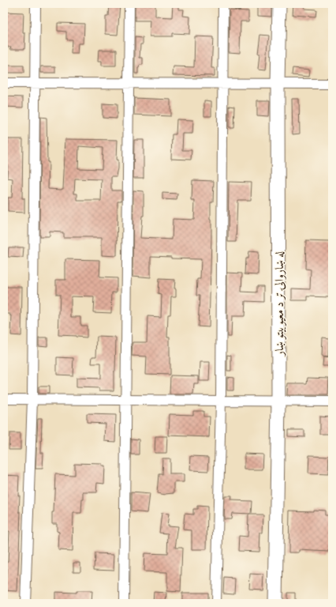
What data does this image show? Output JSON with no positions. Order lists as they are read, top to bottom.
{
  "streets": {
    "street": ["له ښاروالۍ تر د معیوبیتو ښار"]
  }
}
